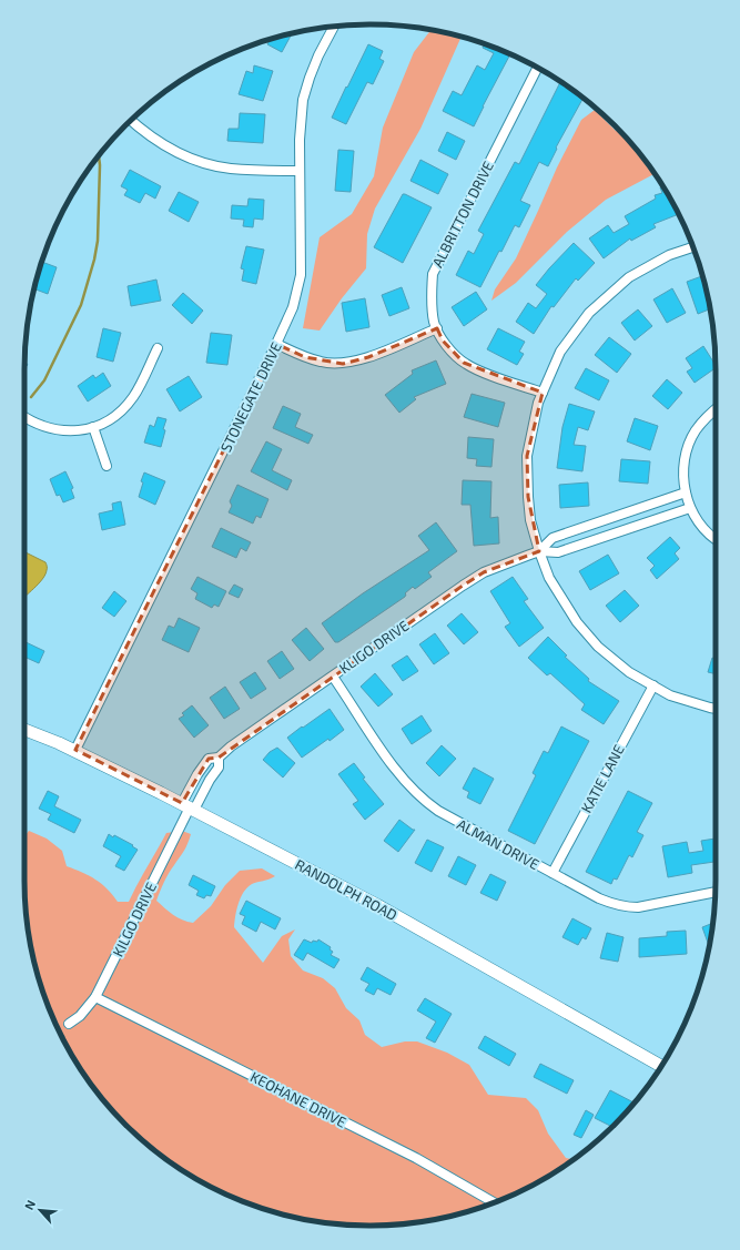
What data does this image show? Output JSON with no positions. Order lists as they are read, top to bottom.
{
  "streets": {
    "street": [
      "ALBRITTON DRIVE",
      "STONEGATE DRIVE",
      "KLIGO DRIVE",
      "KATIE LANE",
      "ALMAN DRIVE",
      "RANDOLPH ROAD",
      "KILGO DRIVE",
      "KEOHANE DRIVE"
    ]
  },
  "crossings": [
    ["STONEGATE DRIVE", "RANDOLPH ROAD"],
    ["KLIGO DRIVE", "ALMAN DRIVE"],
    ["KLIGO DRIVE", "RANDOLPH ROAD"],
    ["KLIGO DRIVE", "KILGO DRIVE"],
    ["KATIE LANE", "ALMAN DRIVE"],
    ["RANDOLPH ROAD", "KILGO DRIVE"],
    ["KILGO DRIVE", "KEOHANE DRIVE"]
  ],
  "north": "top left"
}
